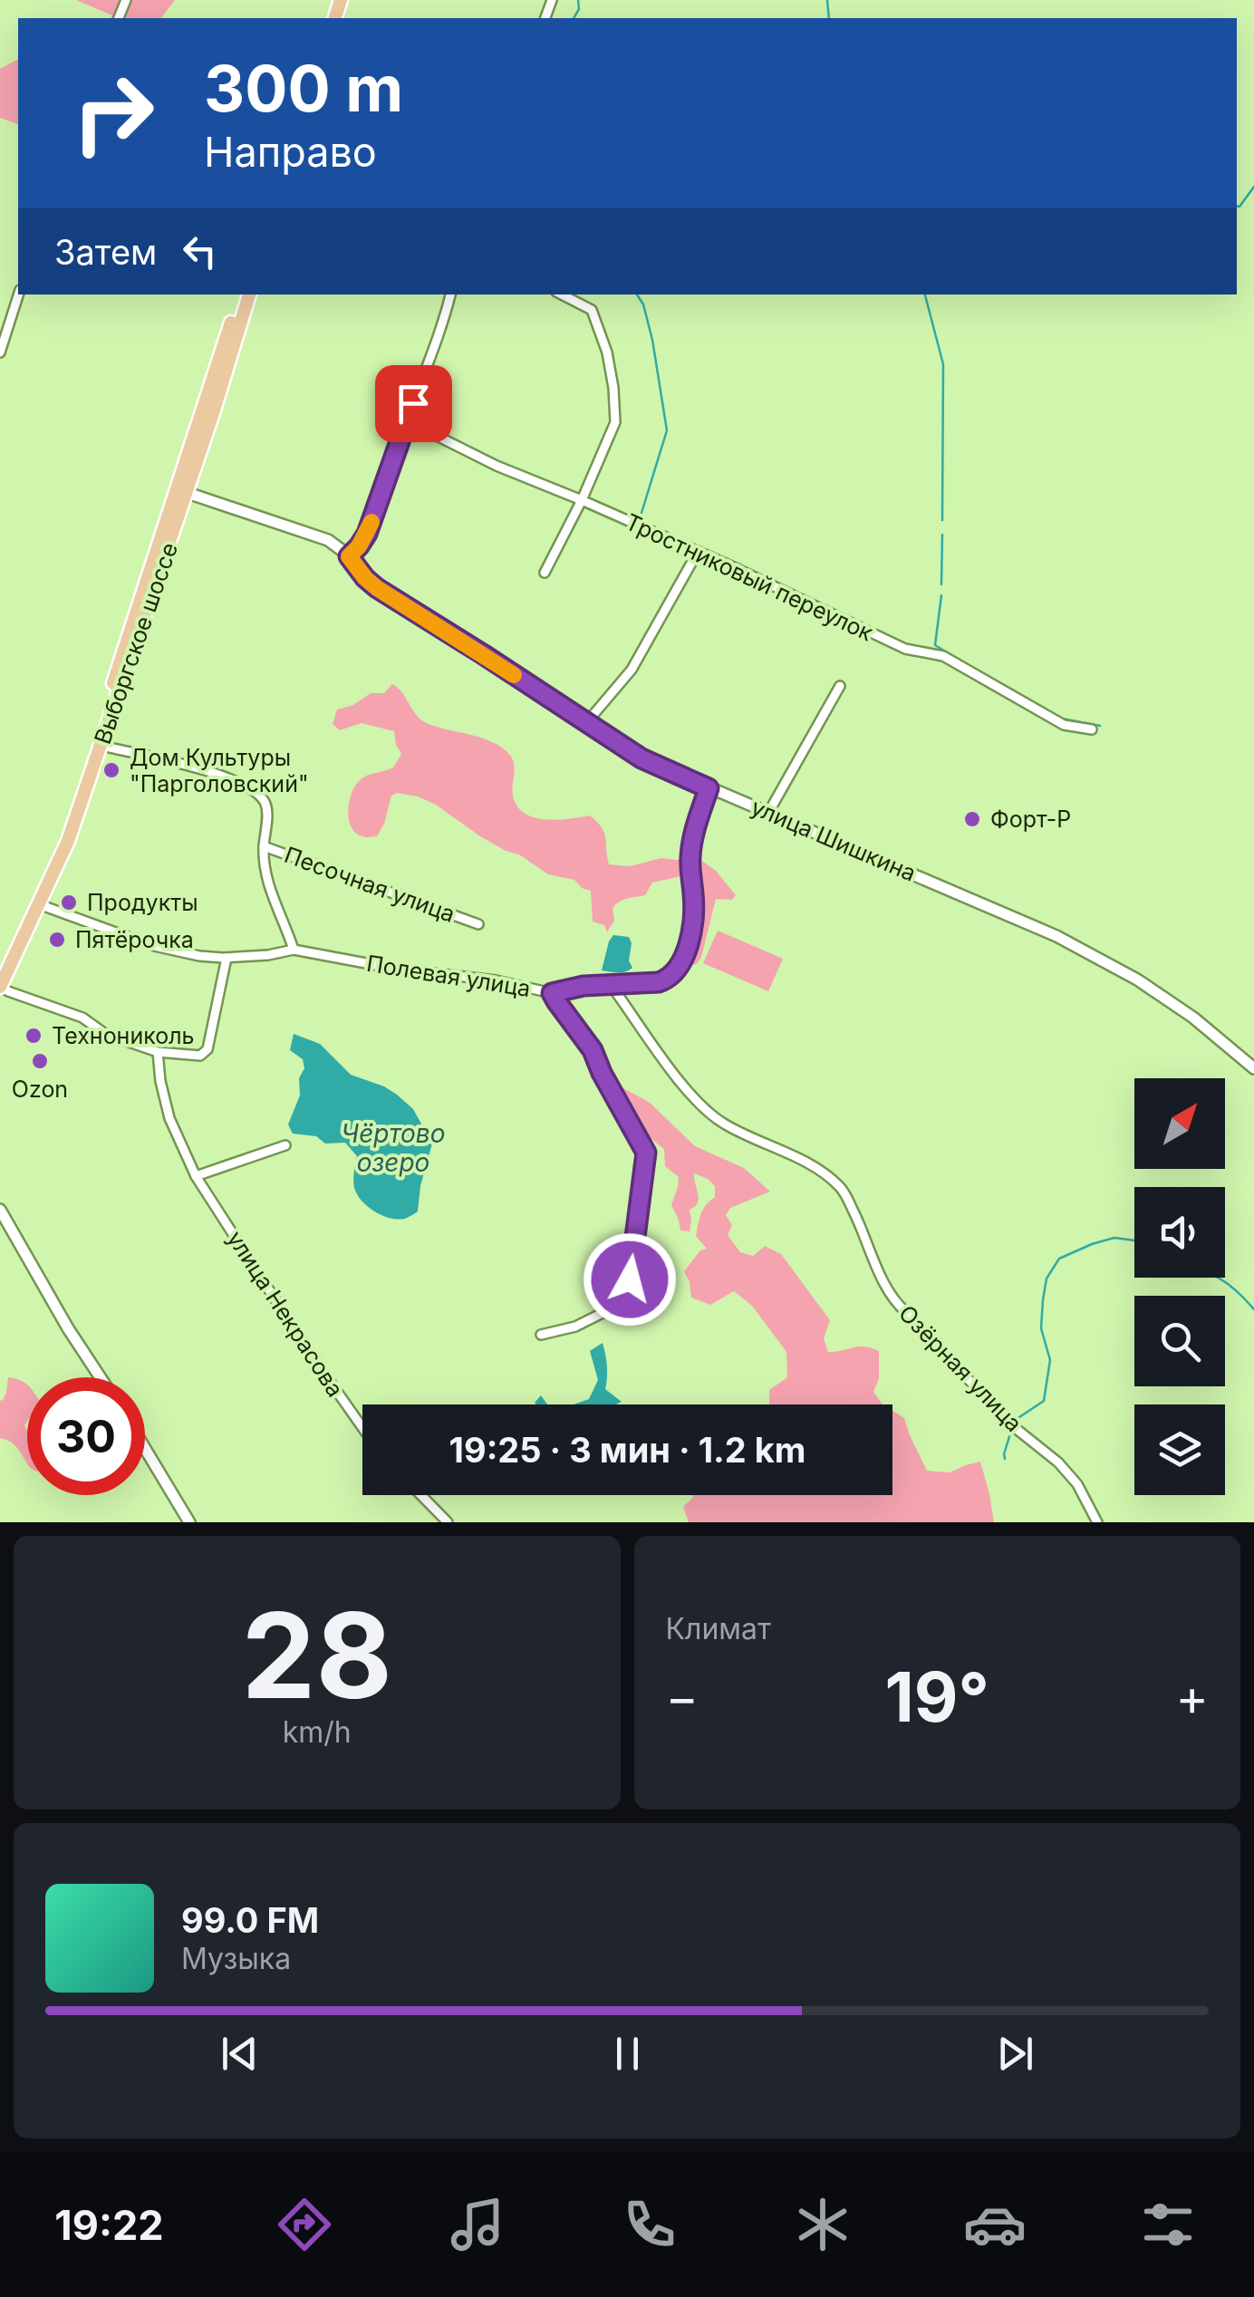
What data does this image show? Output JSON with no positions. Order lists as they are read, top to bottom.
{
  "streets": {
    "main road": ["Выборгское шоссе"],
    "street": [
      "Тростниковый переулок",
      "улица Шишкина",
      "Песочная улица",
      "Полевая улица",
      "улица Некрасова",
      "Озёрная улица"
    ]
  },
  "crossings": [
    ["Выборгское шоссе", "улица Шишкина"],
    ["Выборгское шоссе", "Песочная улица"],
    ["Выборгское шоссе", "Полевая улица"]
  ],
  "water": ["Чёртово озеро"],
  "places": [
    "Дом Культуры \"Парголовский\"",
    "Форт-Р",
    "Продукты",
    "Пятёрочка",
    "Технониколь",
    "Ozon"
  ],
  "north": "top right",
  "page": {
    "turn": ["300 m", "Направо"],
    "then": "Затем",
    "limit": "30",
    "trip": "19:25 · 3 мин · 1.2 km",
    "tile": [
      ["28", "km/h"],
      "Климат"
    ],
    "heat": ["−", "19°", "+"],
    "song": ["99.0 FM", "Музыка"],
    "tabs": "19:22"
  }
}
